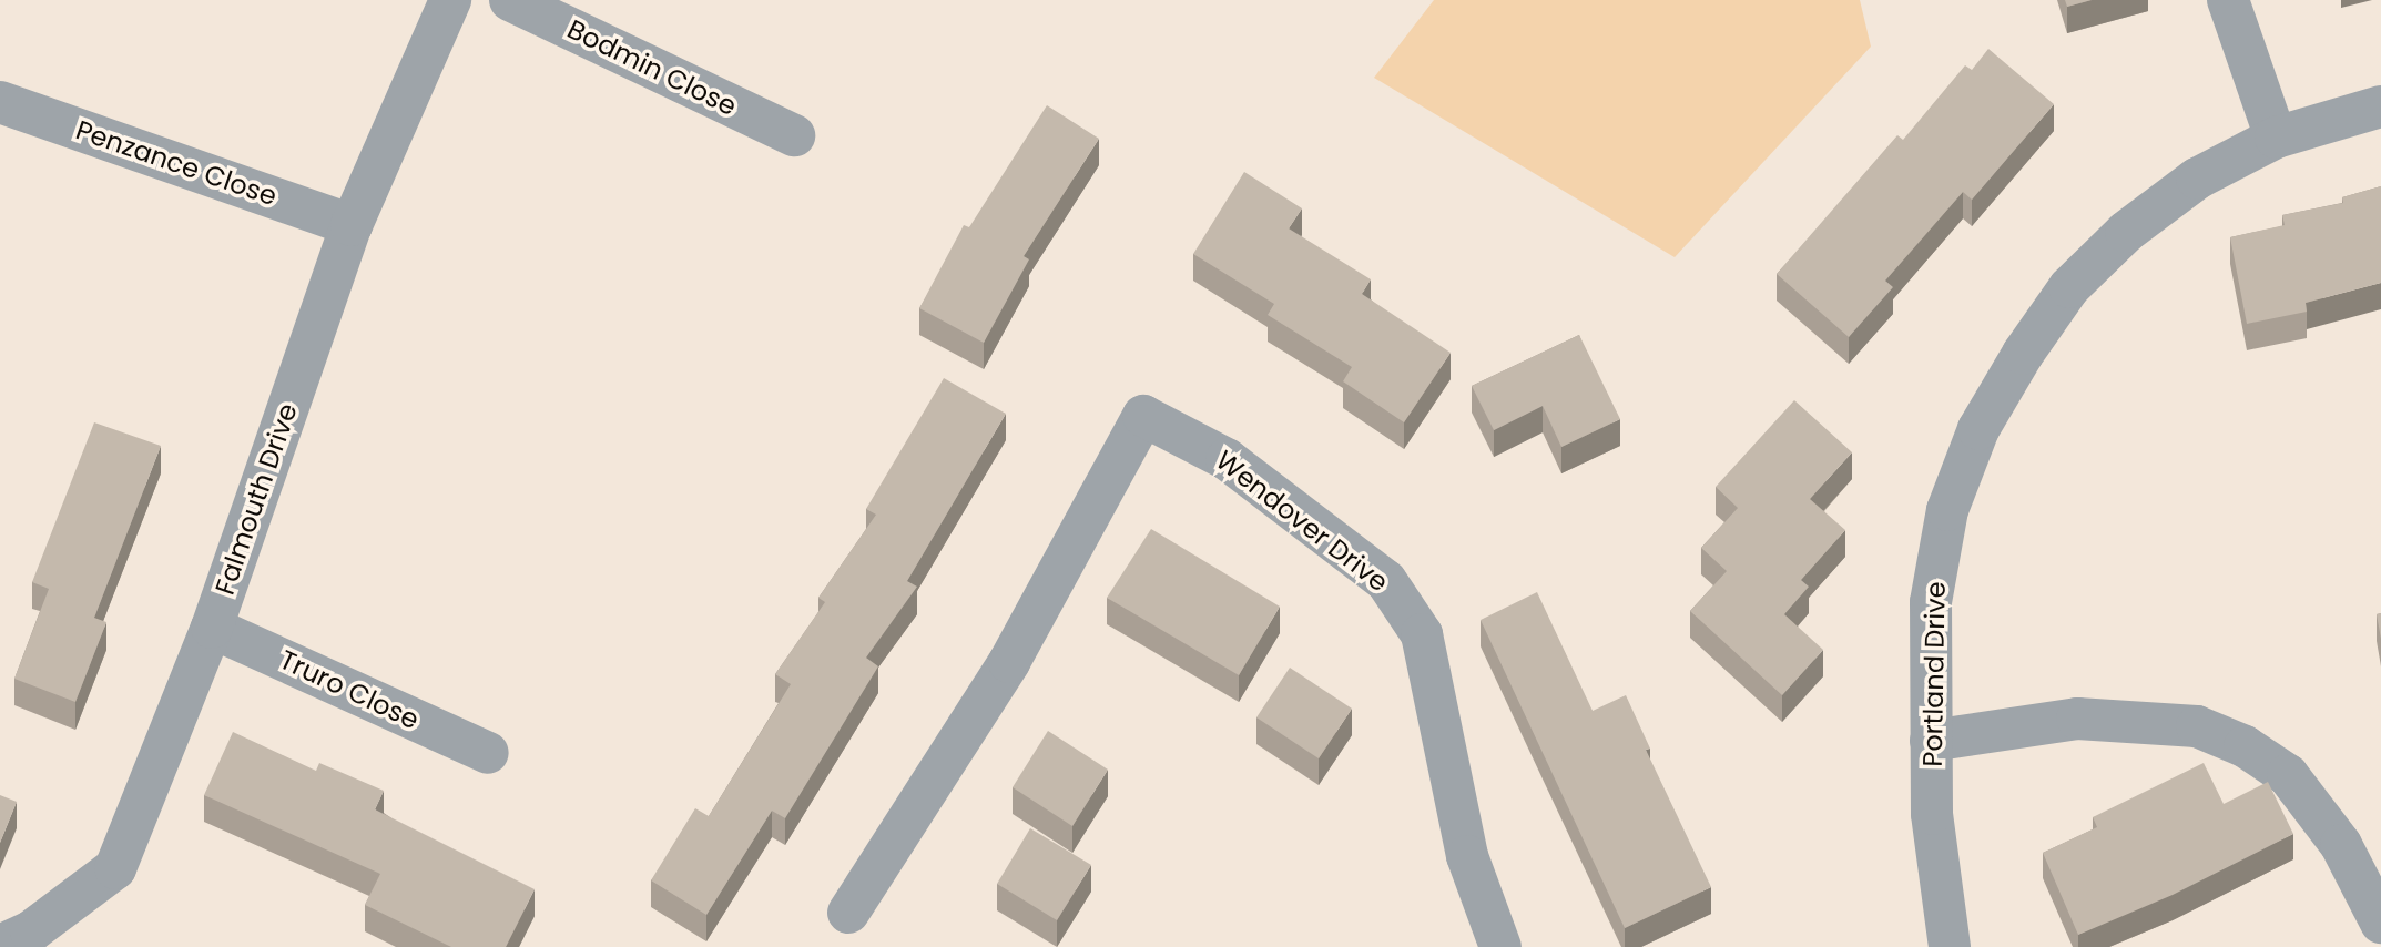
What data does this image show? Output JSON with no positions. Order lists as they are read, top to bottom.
{
  "streets": {
    "street": [
      "Bodmin Close",
      "Penzance Close",
      "Falmouth Drive",
      "Wendover Drive",
      "Portland Drive",
      "Truro Close"
    ]
  },
  "crossings": [
    ["Penzance Close", "Falmouth Drive"],
    ["Falmouth Drive", "Truro Close"]
  ]
}
